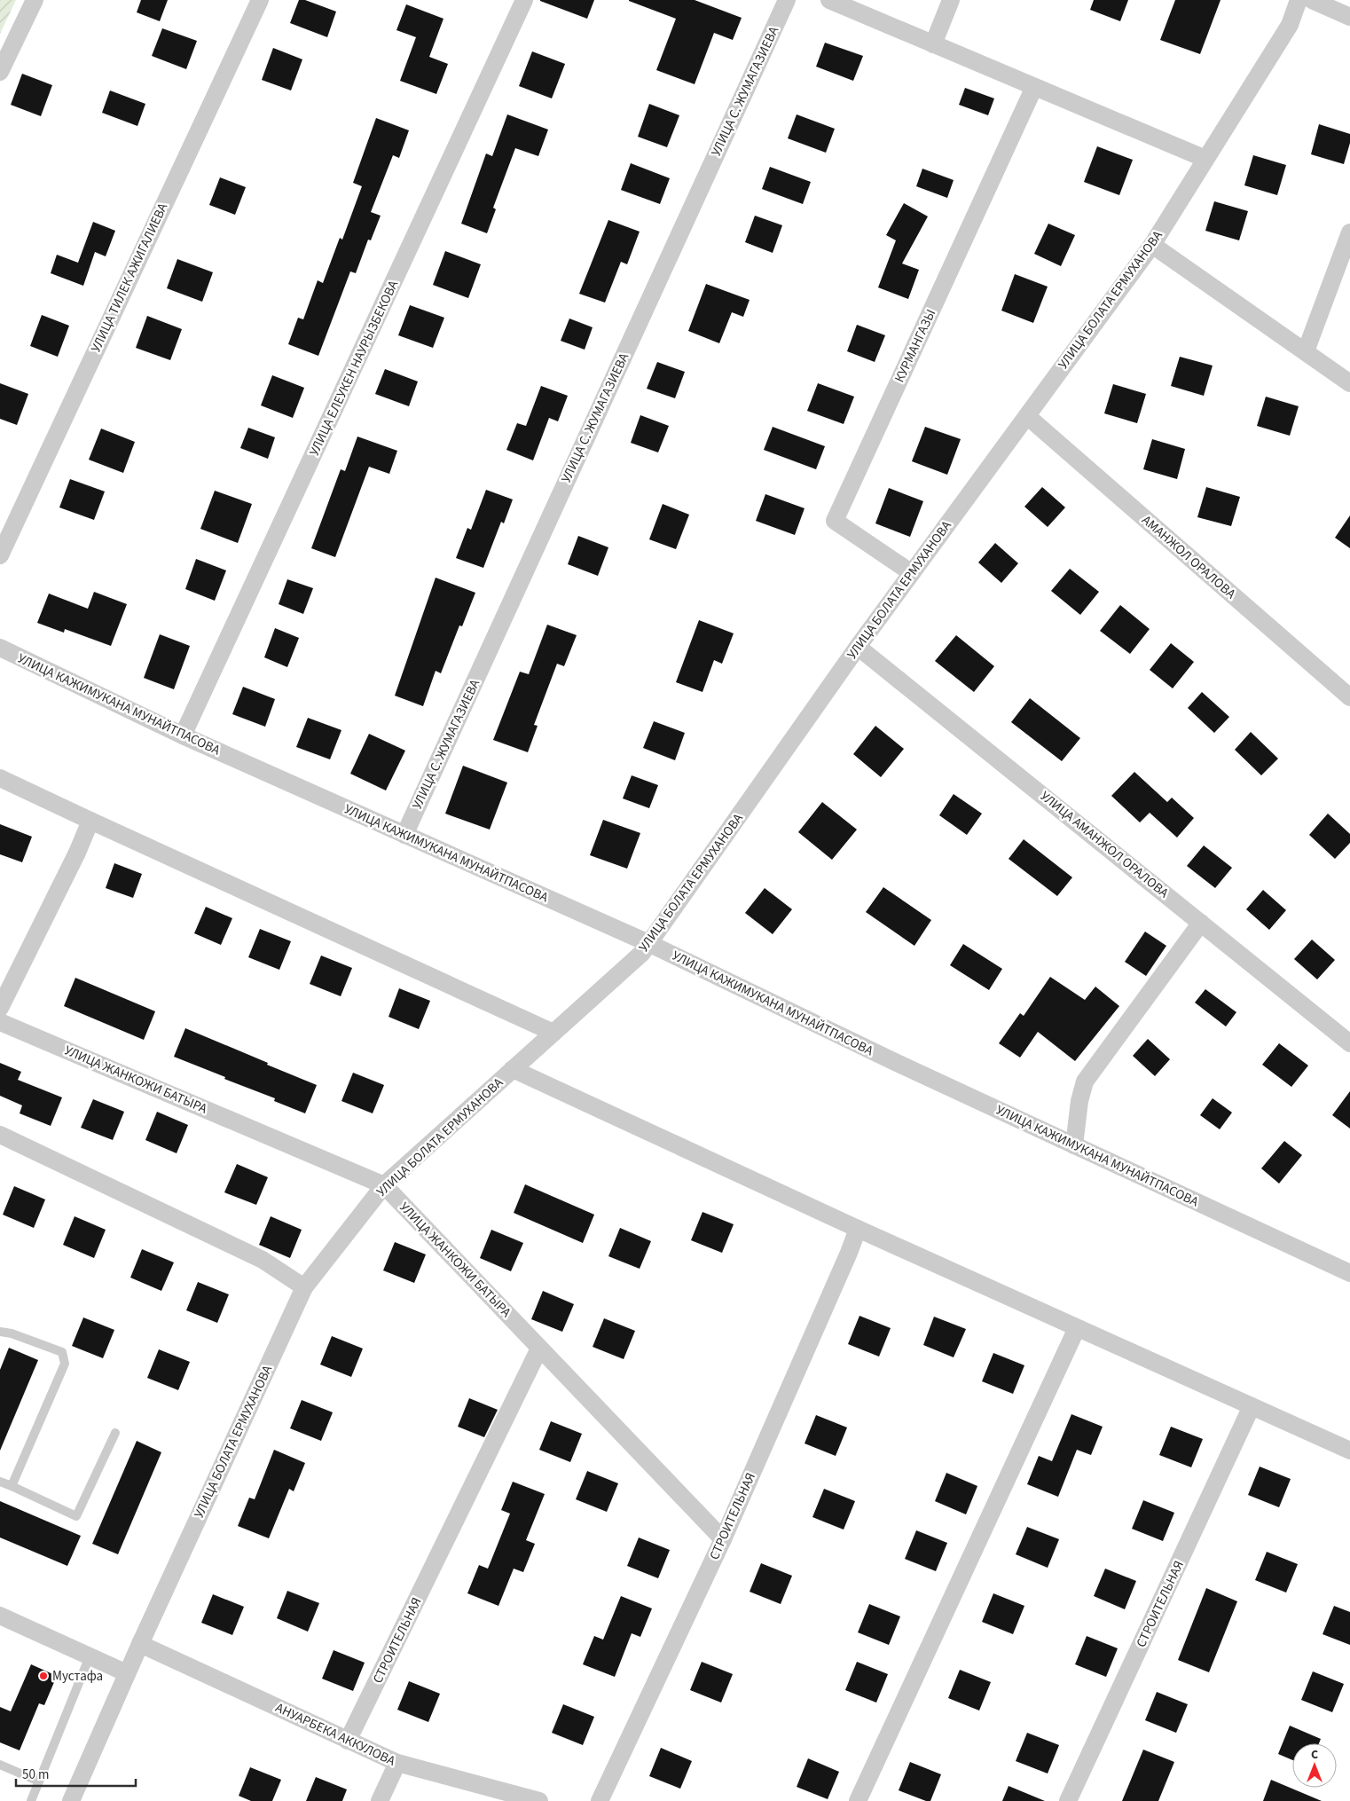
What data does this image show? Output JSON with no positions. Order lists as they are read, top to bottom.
{
  "streets": {
    "street": [
      "УЛИЦА С. ЖУМАГАЗИЕВА",
      "УЛИЦА ТИЛЕК АЖИГАЛИЕВА",
      "УЛИЦА БОЛАТА ЕРМУХАНОВА",
      "КУРМАНГАЗЫ",
      "УЛИЦА ЕЛЕУКЕН НАУРЫЗБЕКОВА",
      "АМАНЖОЛ ОРАЛОВА",
      "УЛИЦА КАЖИМУКАНА МУНАЙТПАСОВА",
      "УЛИЦА АМАНЖОЛ ОРАЛОВА",
      "УЛИЦА ЖАНКОЖИ БАТЫРА",
      "СТРОИТЕЛЬНАЯ",
      "АНУАРБЕКА АККУЛОВА"
    ]
  },
  "crossings": [
    ["УЛИЦА С. ЖУМАГАЗИЕВА", "УЛИЦА КАЖИМУКАНА МУНАЙТПАСОВА"],
    ["УЛИЦА БОЛАТА ЕРМУХАНОВА", "КУРМАНГАЗЫ"],
    ["УЛИЦА БОЛАТА ЕРМУХАНОВА", "АМАНЖОЛ ОРАЛОВА"],
    ["УЛИЦА БОЛАТА ЕРМУХАНОВА", "УЛИЦА КАЖИМУКАНА МУНАЙТПАСОВА"],
    ["УЛИЦА БОЛАТА ЕРМУХАНОВА", "УЛИЦА АМАНЖОЛ ОРАЛОВА"],
    ["УЛИЦА БОЛАТА ЕРМУХАНОВА", "УЛИЦА ЖАНКОЖИ БАТЫРА"],
    ["УЛИЦА БОЛАТА ЕРМУХАНОВА", "АНУАРБЕКА АККУЛОВА"],
    ["УЛИЦА ЕЛЕУКЕН НАУРЫЗБЕКОВА", "УЛИЦА КАЖИМУКАНА МУНАЙТПАСОВА"],
    ["УЛИЦА ЖАНКОЖИ БАТЫРА", "СТРОИТЕЛЬНАЯ"],
    ["СТРОИТЕЛЬНАЯ", "АНУАРБЕКА АККУЛОВА"]
  ],
  "places": ["Мустафа"],
  "scale_bar": "50 m",
  "north": "top"
}
